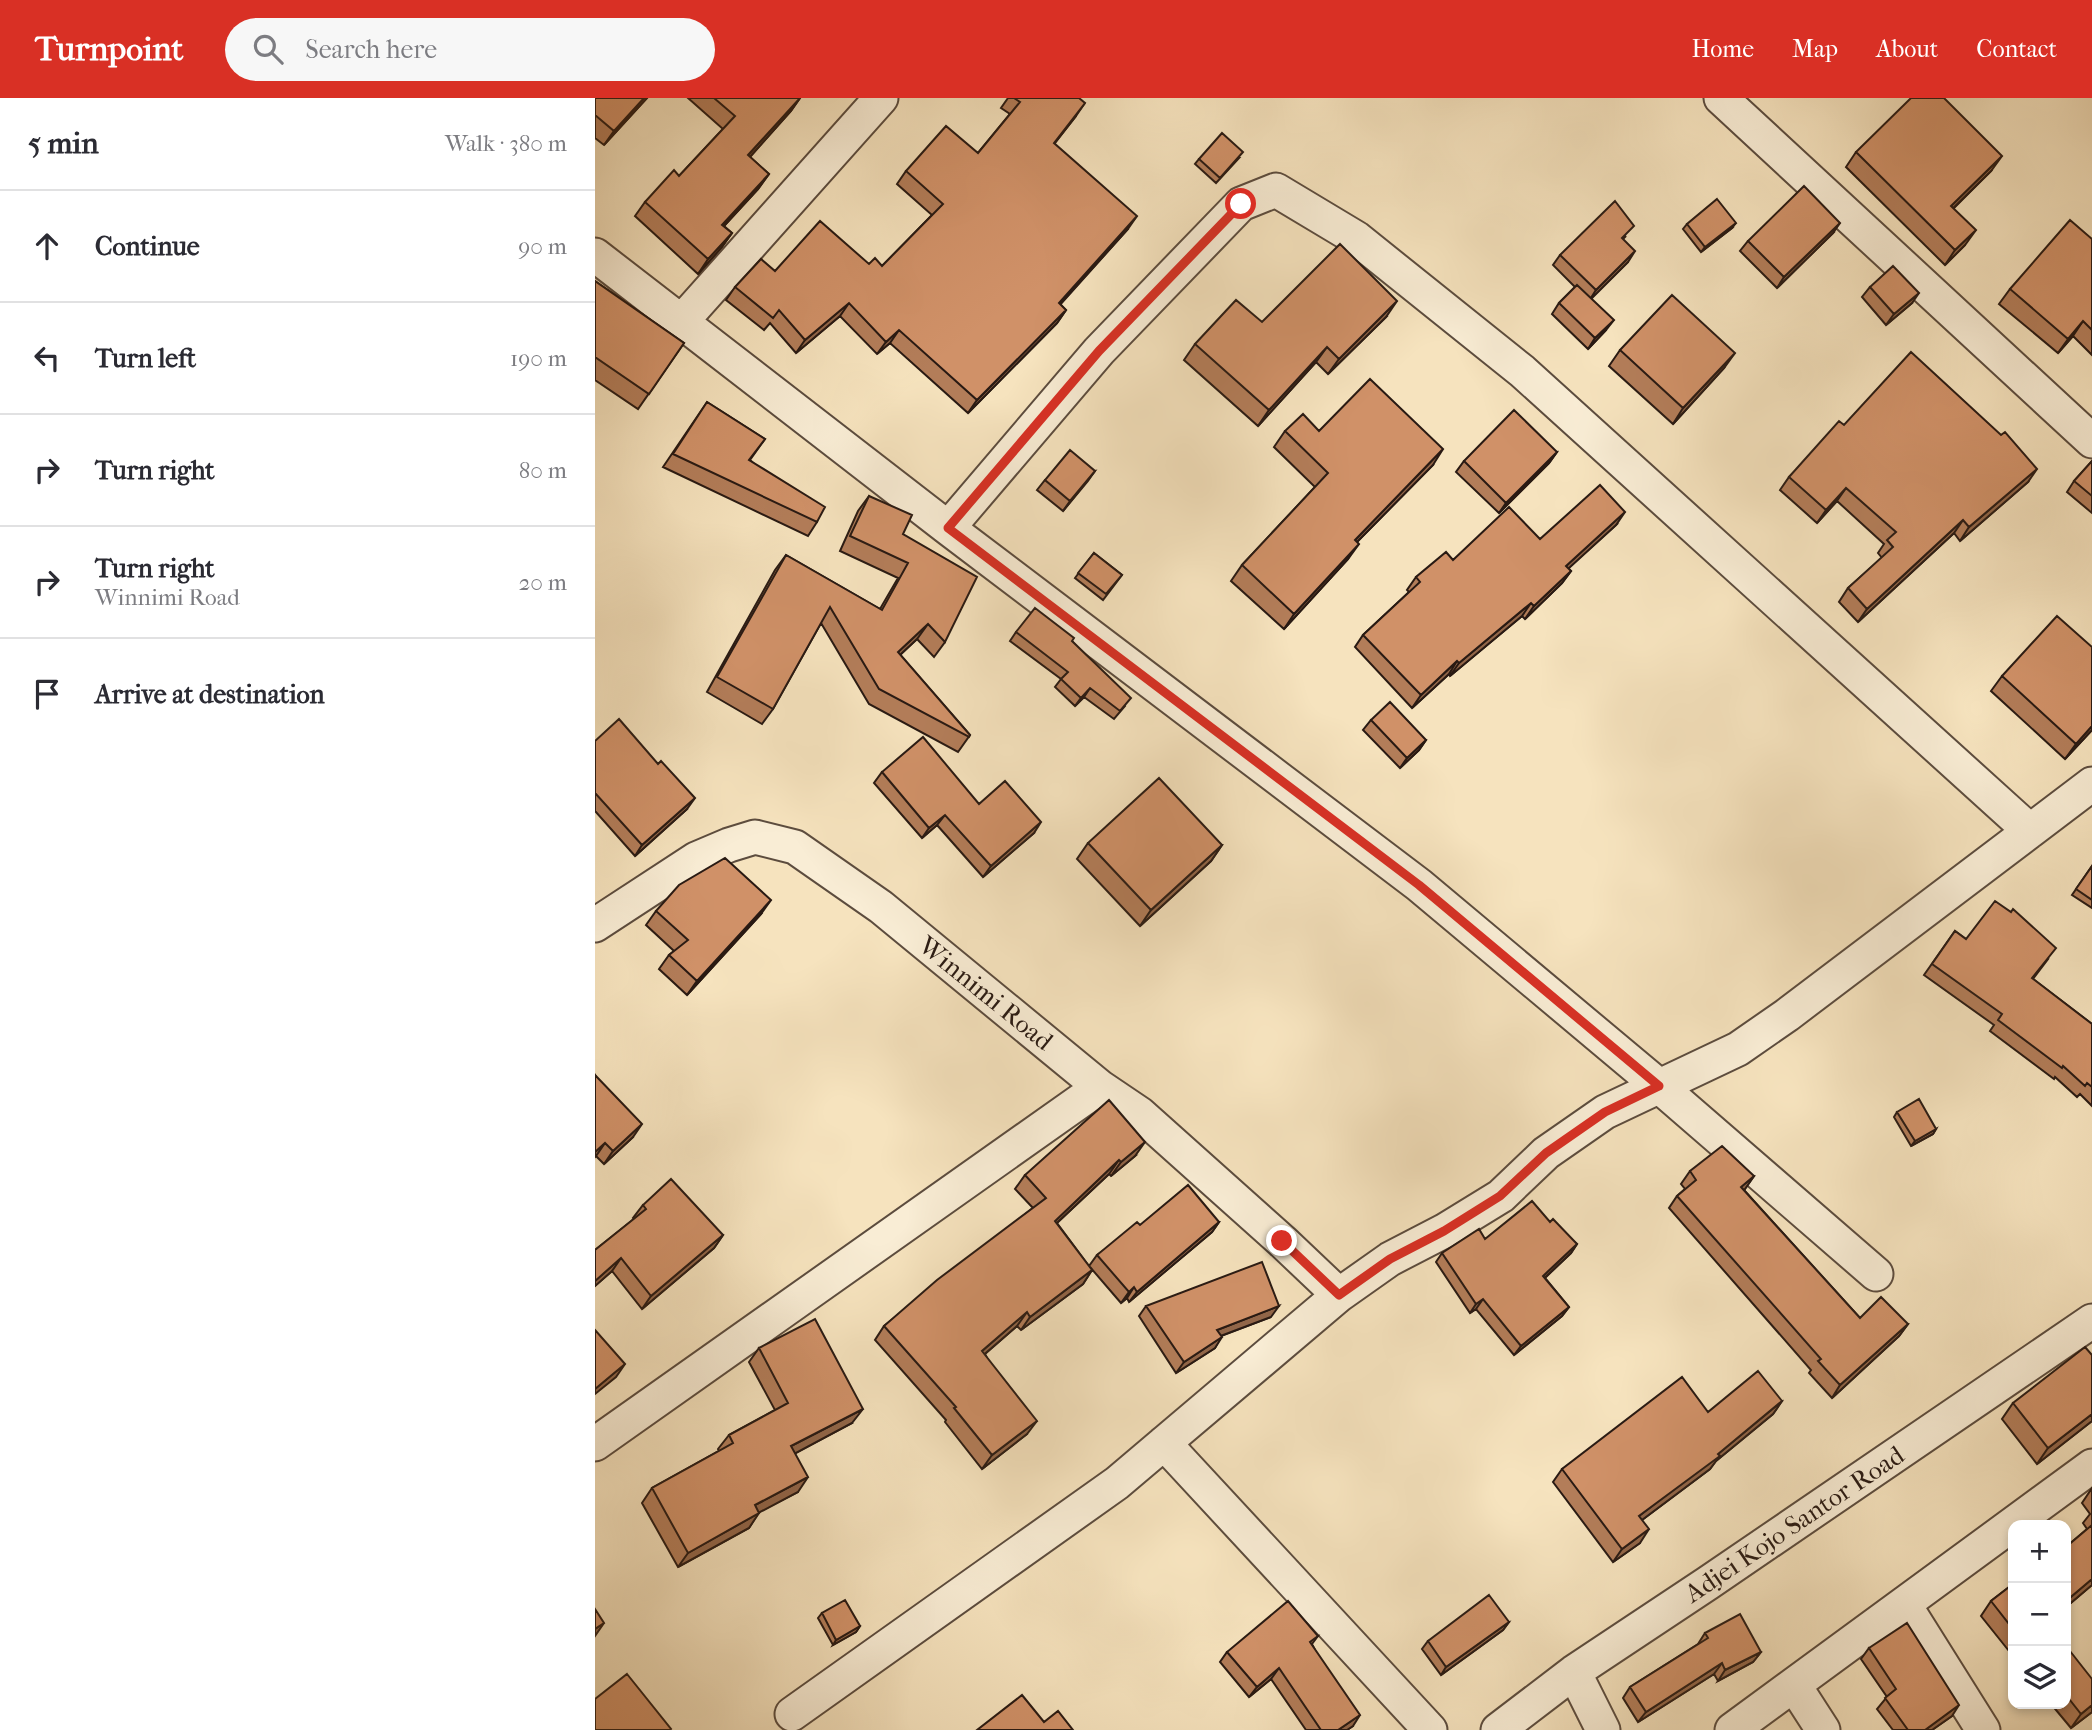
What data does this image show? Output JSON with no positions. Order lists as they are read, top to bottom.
{
  "streets": {
    "street": ["Winnimi Road", "Adjei Kojo Santor Road"]
  },
  "page": {
    "header": "Turnpoint",
    "search": "Search here",
    "nav": [
      "Home",
      "Map",
      "About",
      "Contact"
    ],
    "heading": ["5 min", "Walk · 380 m"],
    "list": [
      ["Continue", "90 m"],
      ["Turn left", "190 m"],
      ["Turn right", "80 m"],
      ["Turn right", "Winnimi Road", "20 m"],
      "Arrive at destination"
    ],
    "map_buttons": ["+", "−"]
  }
}
